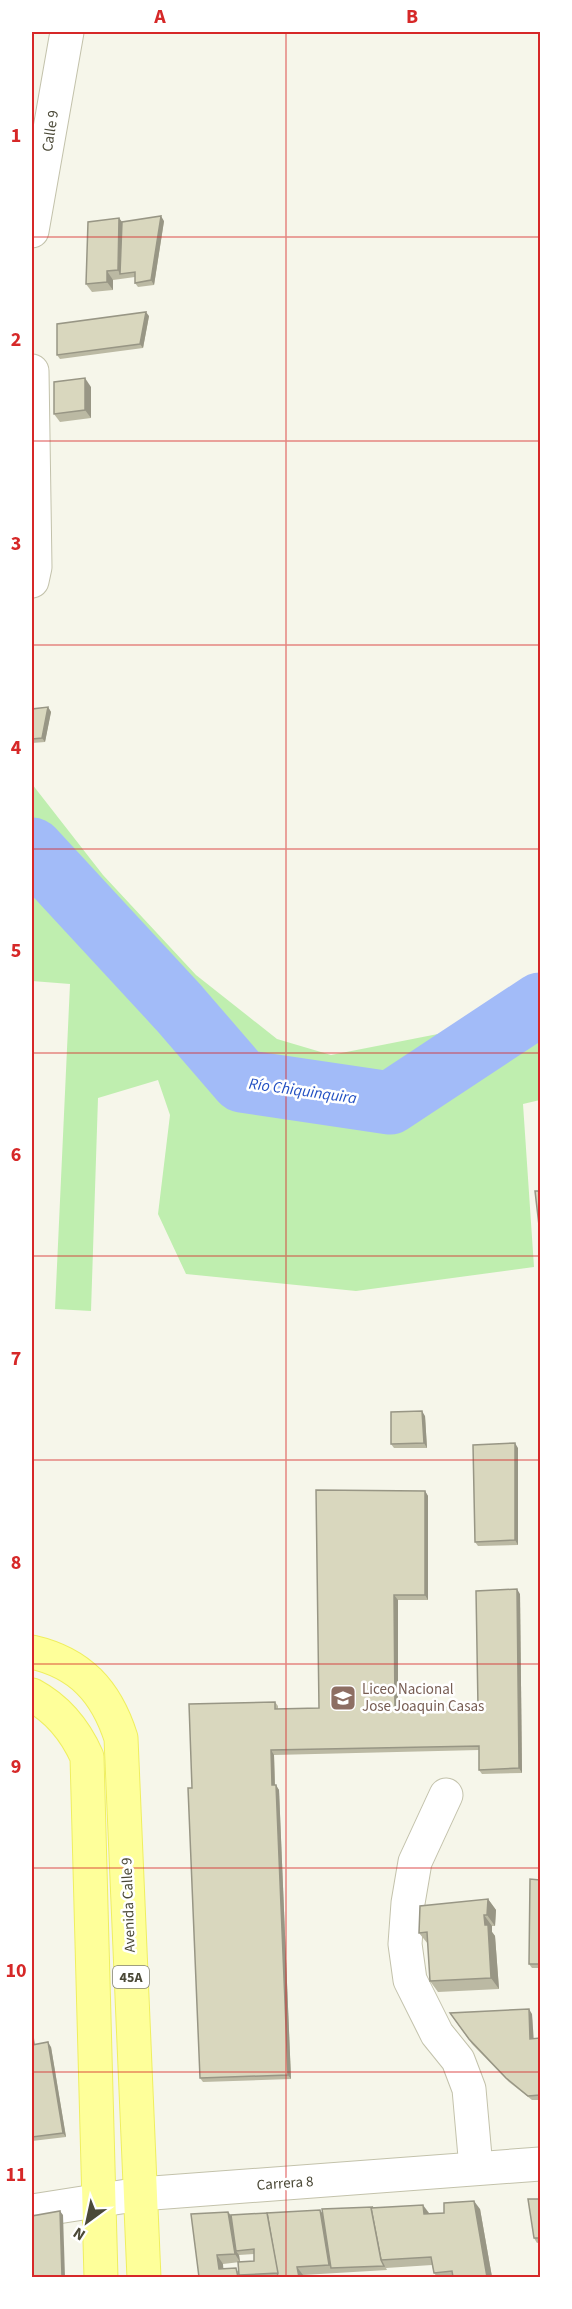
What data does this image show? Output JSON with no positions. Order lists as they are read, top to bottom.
{
  "streets": {
    "main road": ["Avenida Calle 9", "45A"],
    "street": ["Calle 9", "Carrera 8"]
  },
  "crossings": [
    ["Avenida Calle 9", "Carrera 8"],
    ["45A", "Carrera 8"]
  ],
  "water": ["Río Chiquinquira"],
  "places": {
    "school or university": ["Liceo Nacional Jose Joaquin Casas"]
  },
  "north": "bottom left",
  "grid": {
    "columns": ["A", "B"],
    "rows": [
      "1",
      "2",
      "3",
      "4",
      "5",
      "6",
      "7",
      "8",
      "9",
      "10",
      "11"
    ]
  }
}
